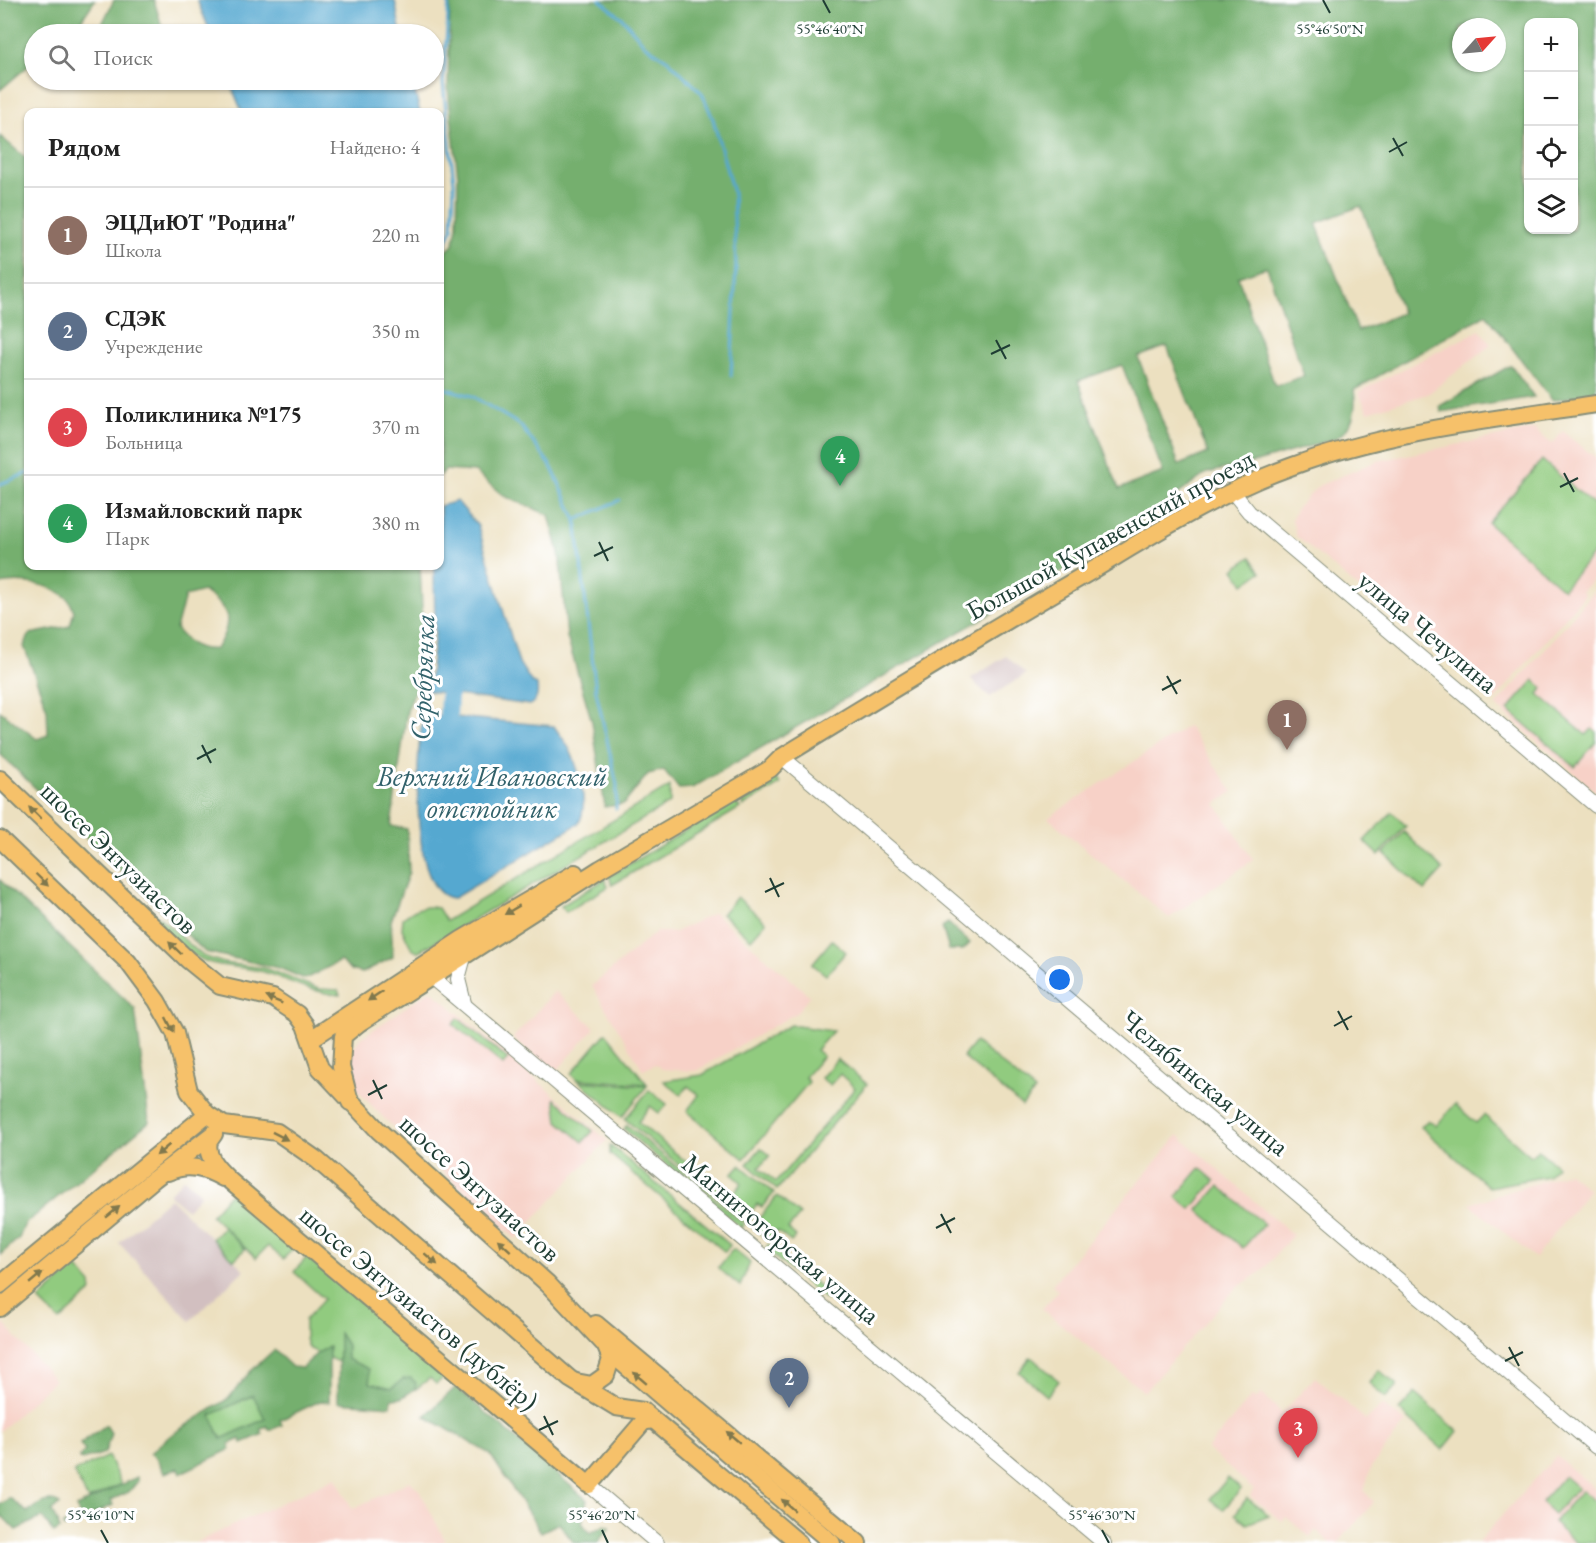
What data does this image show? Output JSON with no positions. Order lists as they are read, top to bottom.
{
  "streets": {
    "main road": ["Большой Купавенский проезд", "шоссе Энтузиастов", "шоссе Энтузиастов (дублёр)"],
    "street": ["улица Чечулина", "Челябинская улица", "Магнитогорская улица"]
  },
  "crossings": [
    ["Большой Купавенский проезд", "улица Чечулина"],
    ["Большой Купавенский проезд", "шоссе Энтузиастов"],
    ["Большой Купавенский проезд", "Челябинская улица"],
    ["Большой Купавенский проезд", "Магнитогорская улица"]
  ],
  "water": ["Серебрянка", "Верхний Ивановский отстойник"],
  "north": "top right",
  "page": {
    "map_buttons": ["+", "−"],
    "search": "Поиск",
    "heading": ["Рядом", "Найдено: 4"],
    "list": [
      {
        "mark": "1",
        "name": "ЭЦДиЮТ \"Родина\"",
        "note": "Школа",
        "value": "220 m"
      },
      {
        "mark": "2",
        "name": "СДЭК",
        "note": "Учреждение",
        "value": "350 m"
      },
      {
        "mark": "3",
        "name": "Поликлиника №175",
        "note": "Больница",
        "value": "370 m"
      },
      {
        "mark": "4",
        "name": "Измайловский парк",
        "note": "Парк",
        "value": "380 m"
      }
    ],
    "pins": [
      "4",
      "1",
      "2",
      "3"
    ]
  },
  "coordinates": [
    "55°46'40\"N",
    "55°46'50\"N",
    "55°46'10\"N",
    "55°46'20\"N",
    "55°46'30\"N"
  ]
}
